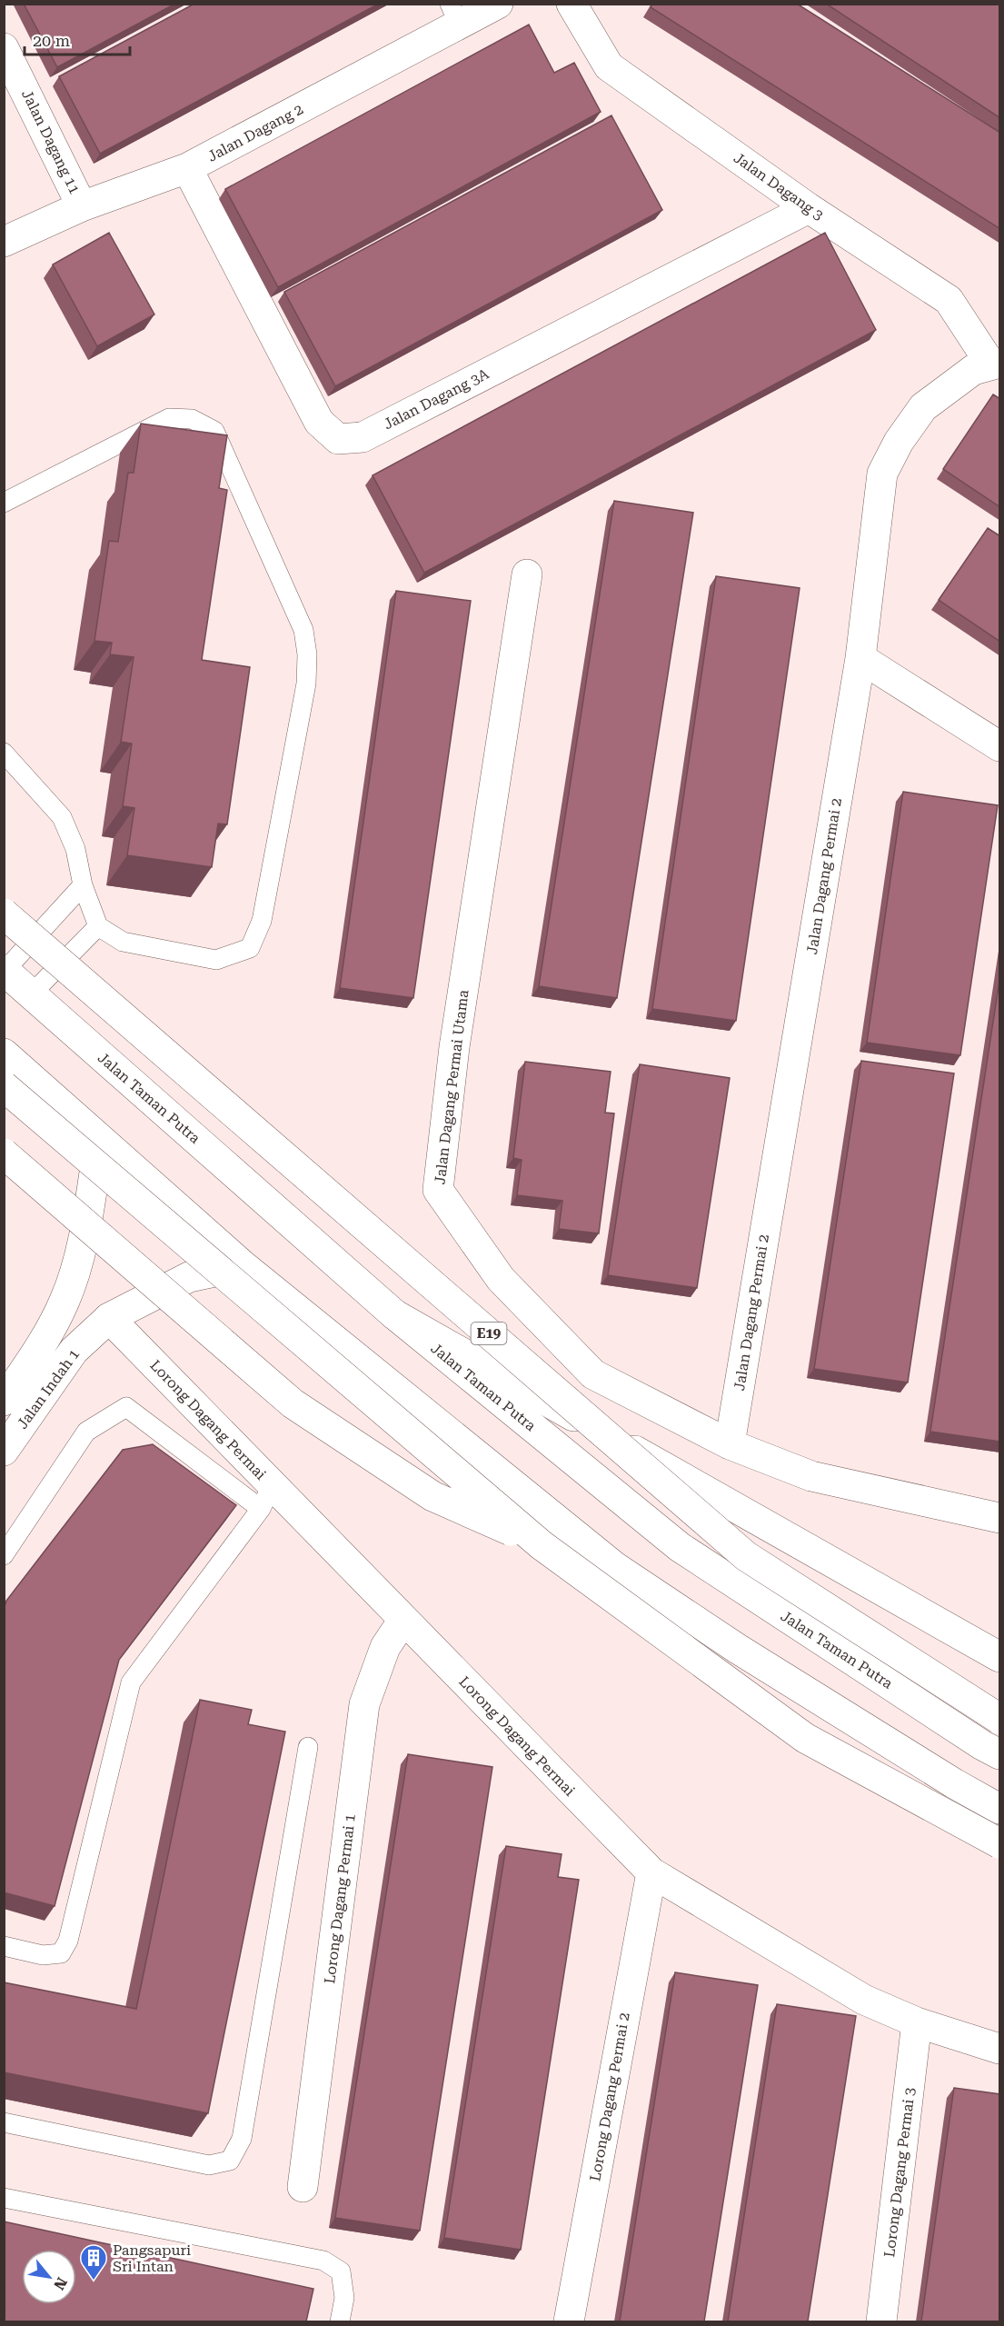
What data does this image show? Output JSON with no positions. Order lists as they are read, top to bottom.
{
  "streets": {
    "main road": [
      "Jalan Dagang 2",
      "Jalan Dagang 11",
      "Jalan Dagang 3",
      "Jalan Dagang 3A",
      "Jalan Dagang Permai 2",
      "Jalan Dagang Permai Utama",
      "Jalan Taman Putra",
      "E19",
      "Jalan Indah 1",
      "Lorong Dagang Permai",
      "Lorong Dagang Permai 1",
      "Lorong Dagang Permai 2",
      "Lorong Dagang Permai 3"
    ]
  },
  "crossings": [
    ["Jalan Dagang 2", "Jalan Dagang 11"],
    ["Jalan Dagang 2", "Jalan Dagang 3A"],
    ["Jalan Dagang 3", "Jalan Dagang 3A"],
    ["Jalan Dagang 3", "Jalan Dagang Permai 2"],
    ["Jalan Dagang Permai 2", "Jalan Dagang Permai Utama"],
    ["Jalan Indah 1", "Lorong Dagang Permai"],
    ["Lorong Dagang Permai", "Lorong Dagang Permai 1"],
    ["Lorong Dagang Permai", "Lorong Dagang Permai 2"],
    ["Lorong Dagang Permai", "Lorong Dagang Permai 3"]
  ],
  "places": {
    "building": ["Pangsapuri Sri Intan"]
  },
  "scale_bar": "20 m",
  "north": "bottom right"
}
